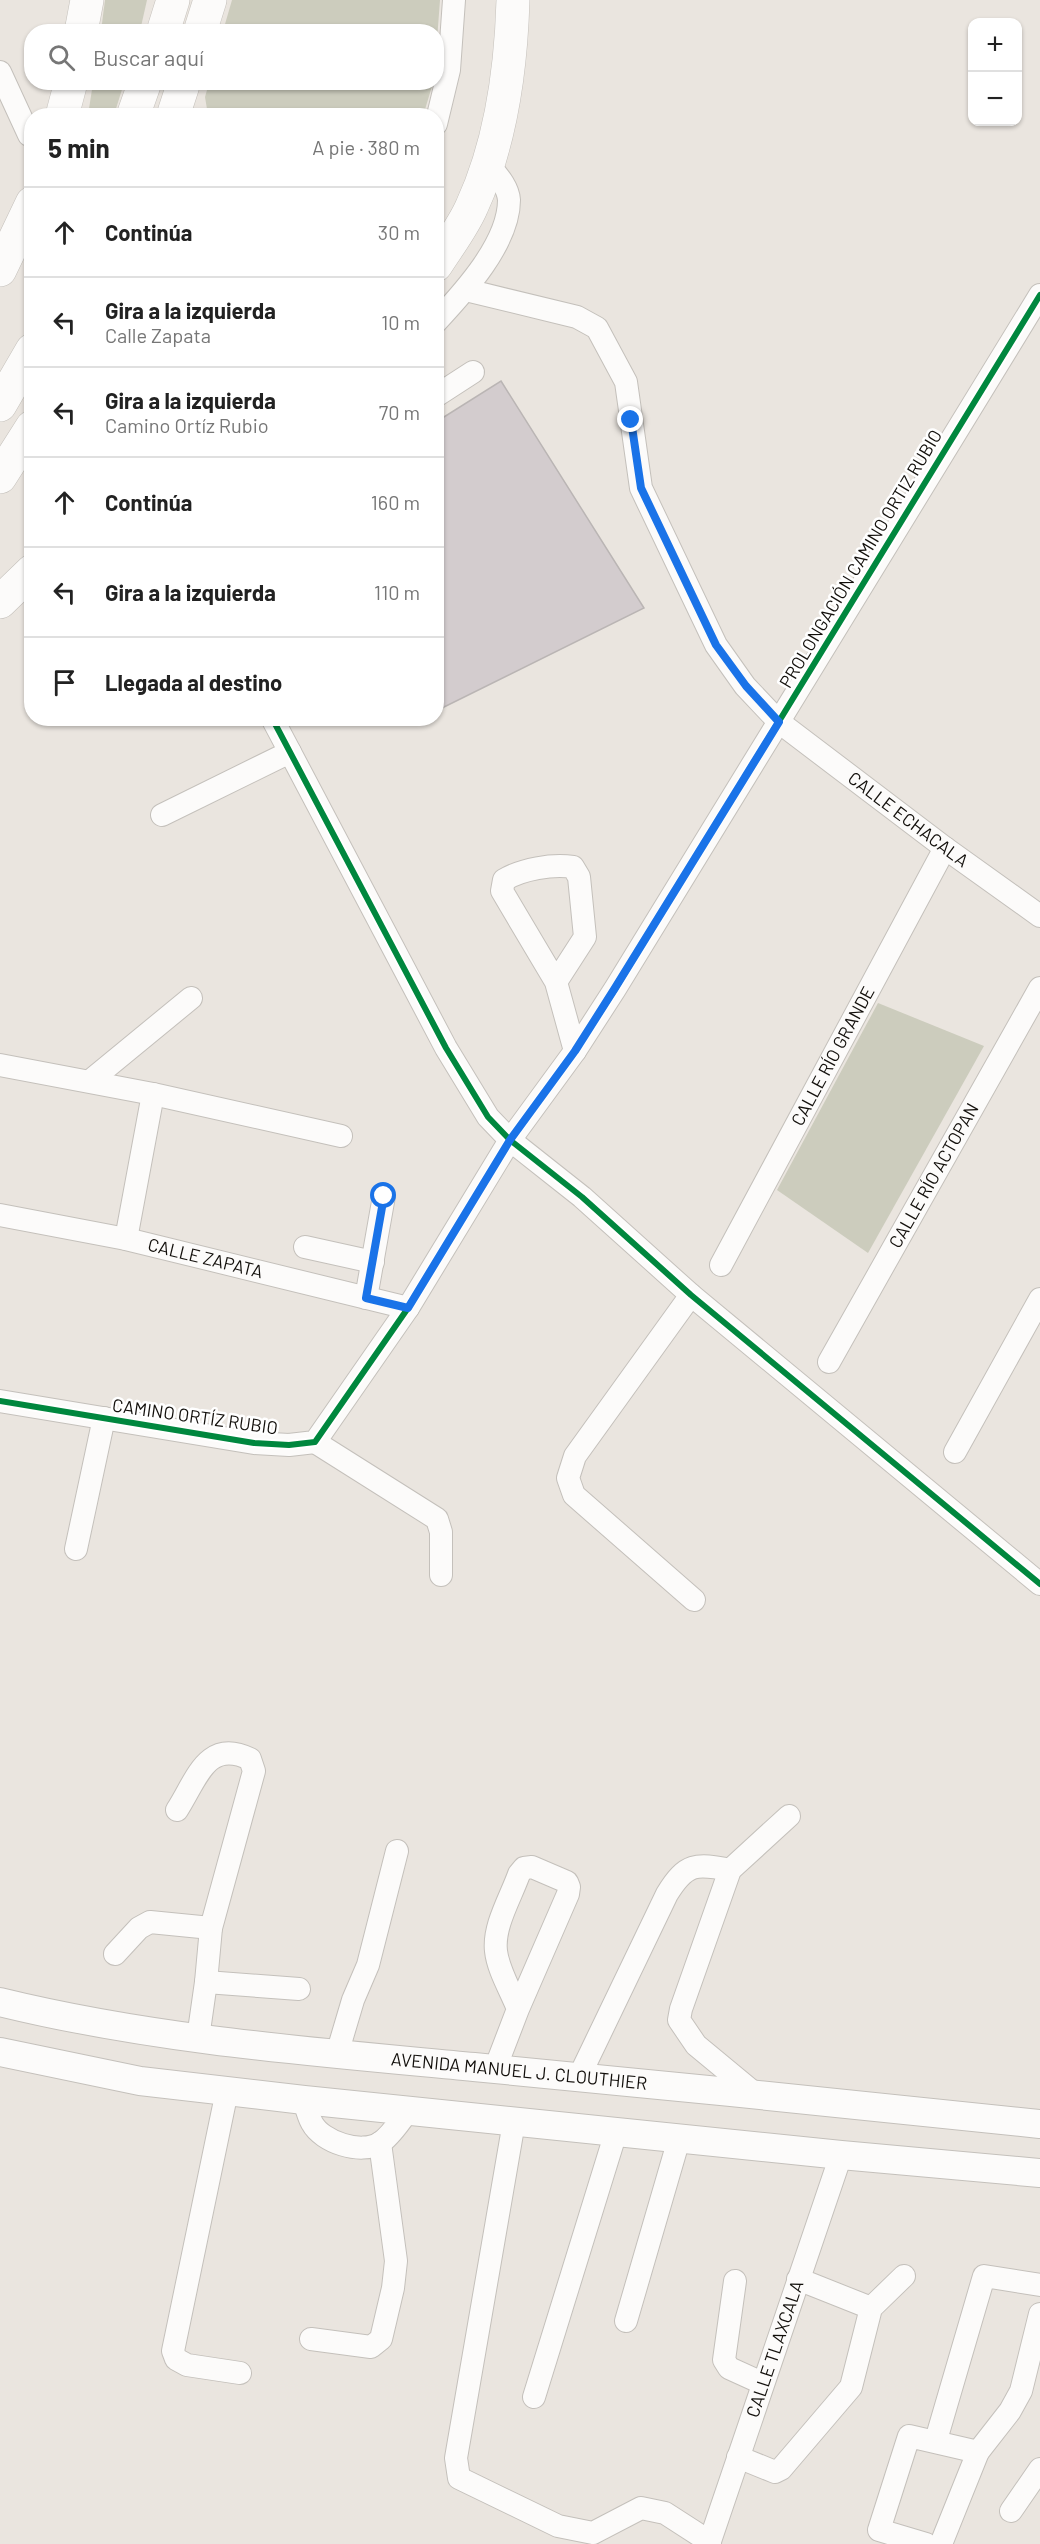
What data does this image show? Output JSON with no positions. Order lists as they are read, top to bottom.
{
  "streets": {
    "main road": ["AVENIDA MANUEL J. CLOUTHIER"],
    "street": [
      "PROLONGACIÓN CAMINO ORTIZ RUBIO",
      "CALLE ECHACALA",
      "CALLE RÍO GRANDE",
      "CALLE RÍO ACTOPAN",
      "CALLE ZAPATA",
      "CAMINO ORTÍZ RUBIO",
      "CALLE TLAXCALA"
    ]
  },
  "crossings": [
    ["PROLONGACIÓN CAMINO ORTIZ RUBIO", "CALLE ECHACALA"],
    ["CALLE ECHACALA", "CALLE RÍO GRANDE"]
  ],
  "page": {
    "map_buttons": ["+", "−"],
    "search": "Buscar aquí",
    "heading": ["5 min", "A pie · 380 m"],
    "list": [
      ["Continúa", "30 m"],
      ["Gira a la izquierda", "Calle Zapata", "10 m"],
      ["Gira a la izquierda", "Camino Ortíz Rubio", "70 m"],
      ["Continúa", "160 m"],
      ["Gira a la izquierda", "110 m"],
      "Llegada al destino"
    ]
  }
}
